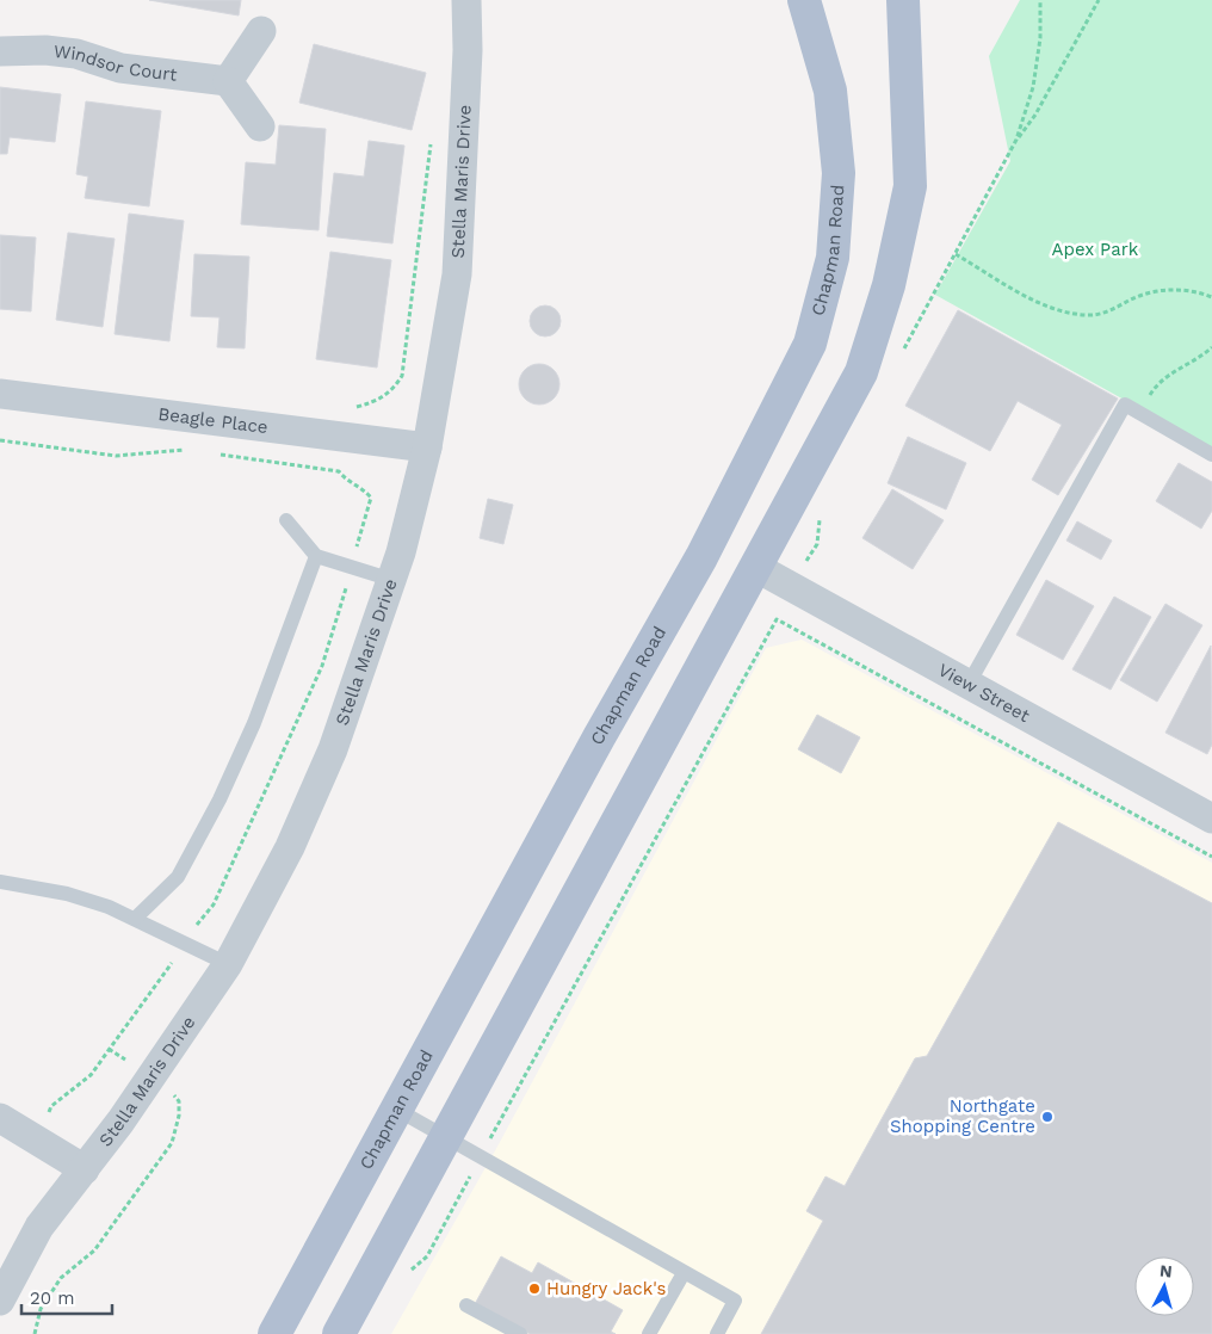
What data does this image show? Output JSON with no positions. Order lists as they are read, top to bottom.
{
  "streets": {
    "main road": ["Chapman Road"],
    "street": [
      "Windsor Court",
      "Stella Maris Drive",
      "Beagle Place",
      "View Street"
    ]
  },
  "crossings": [
    ["Stella Maris Drive", "Beagle Place"]
  ],
  "parks": ["Apex Park"],
  "places": ["Northgate Shopping Centre", "Hungry Jack's"],
  "scale_bar": "20 m",
  "north": "top"
}
